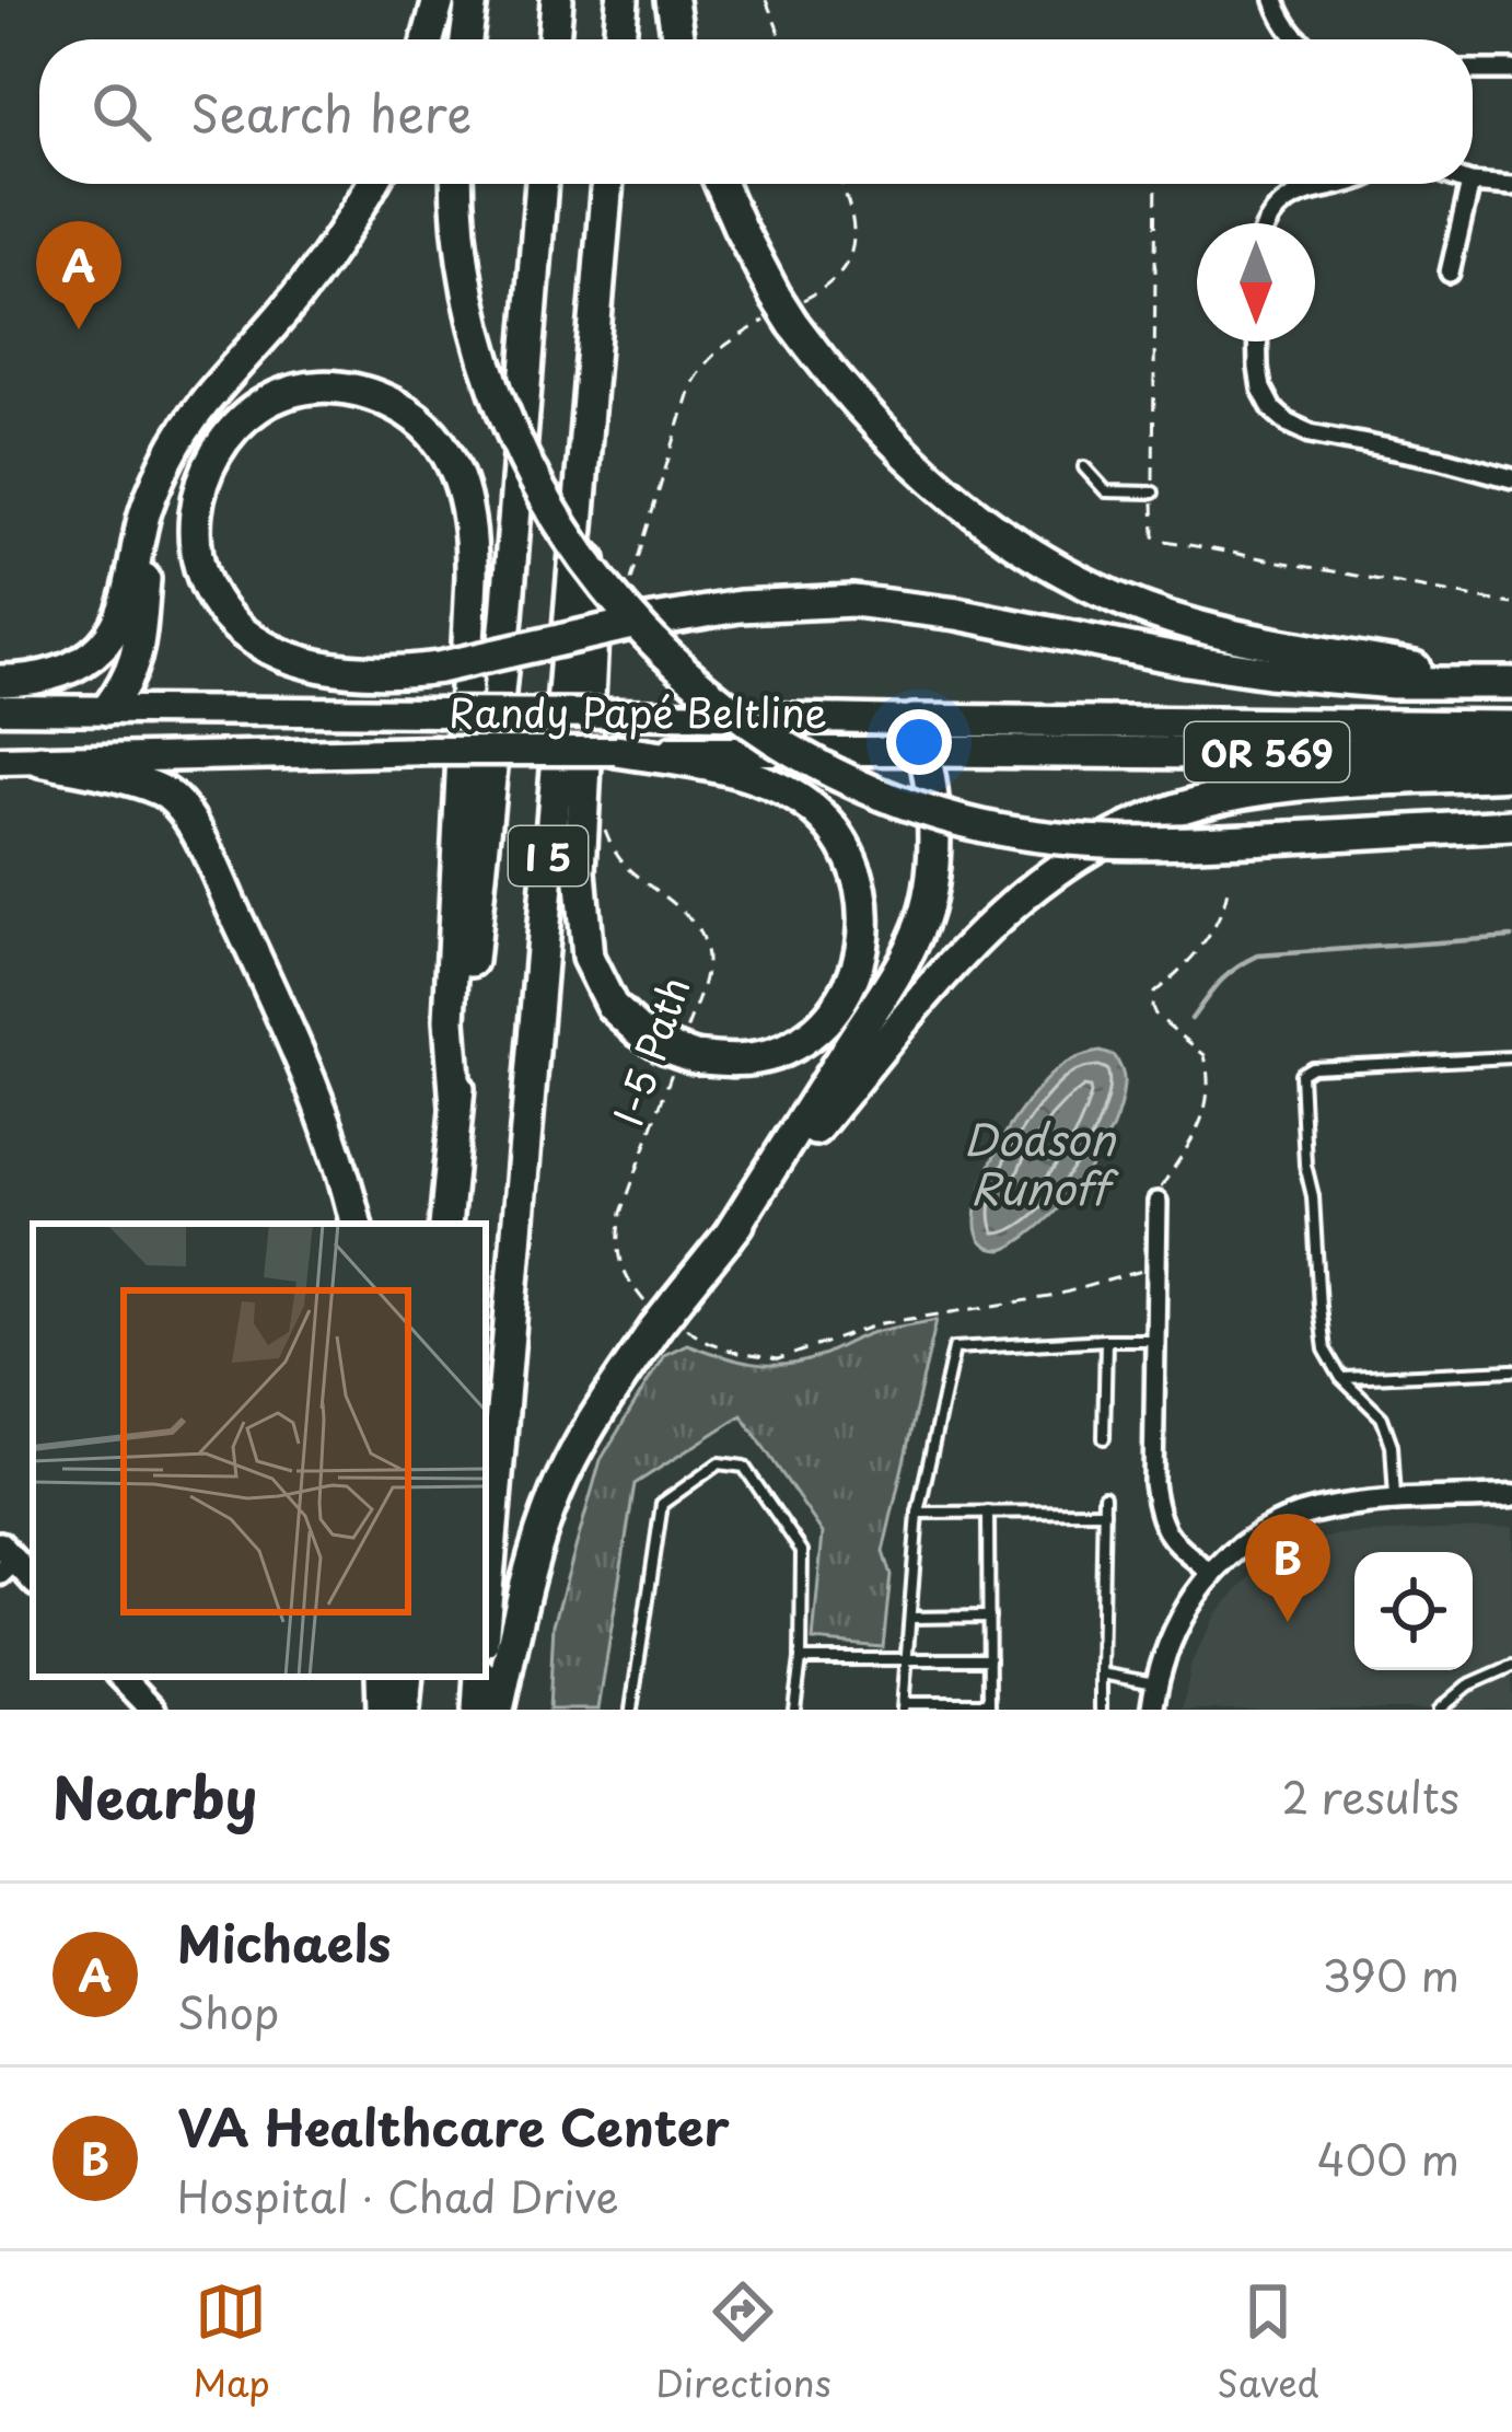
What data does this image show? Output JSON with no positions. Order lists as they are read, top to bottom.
{
  "streets": {
    "highway": ["Randy Papé Beltline", "OR 569", "I 5"],
    "path": ["I-5 Path"]
  },
  "water": ["Dodson Runoff"],
  "north": "bottom",
  "page": {
    "search": "Search here",
    "pins": ["A", "B"],
    "heading": ["Nearby", "2 results"],
    "list": [
      {
        "mark": "A",
        "name": "Michaels",
        "note": "Shop",
        "value": "390 m"
      },
      {
        "mark": "B",
        "name": "VA Healthcare Center",
        "note": "Hospital · Chad Drive",
        "value": "400 m"
      }
    ],
    "nav": ["Map", "Directions", "Saved"]
  }
}
